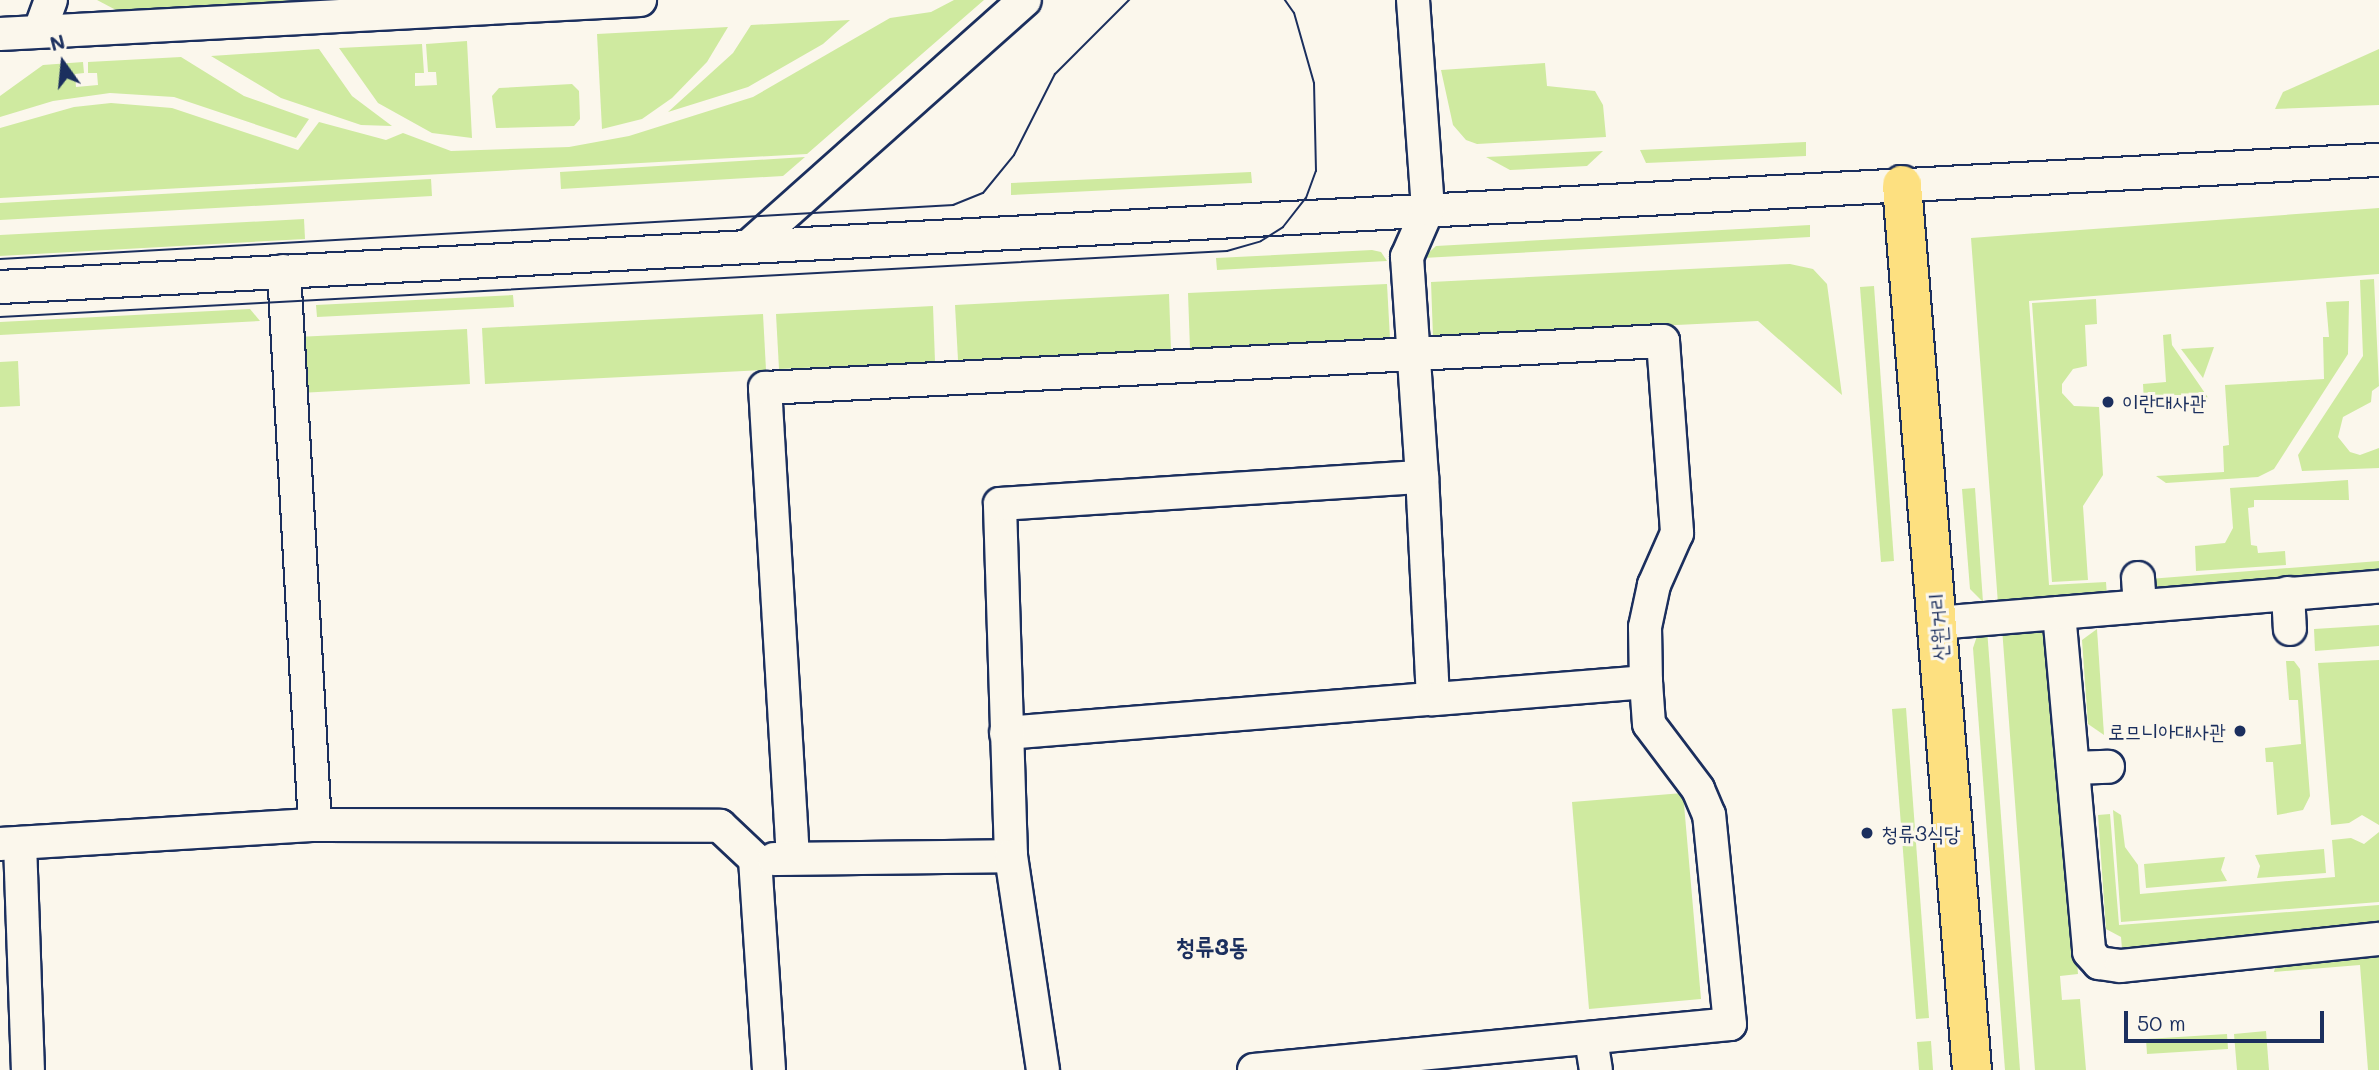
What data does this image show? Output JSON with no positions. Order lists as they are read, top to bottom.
{
  "streets": {
    "main road": ["산원거리"]
  },
  "districts": ["청류3동"],
  "places": ["이란대사관", "로므니아대사관", "청류3식당"],
  "scale_bar": "50 m",
  "north": "top"
}
